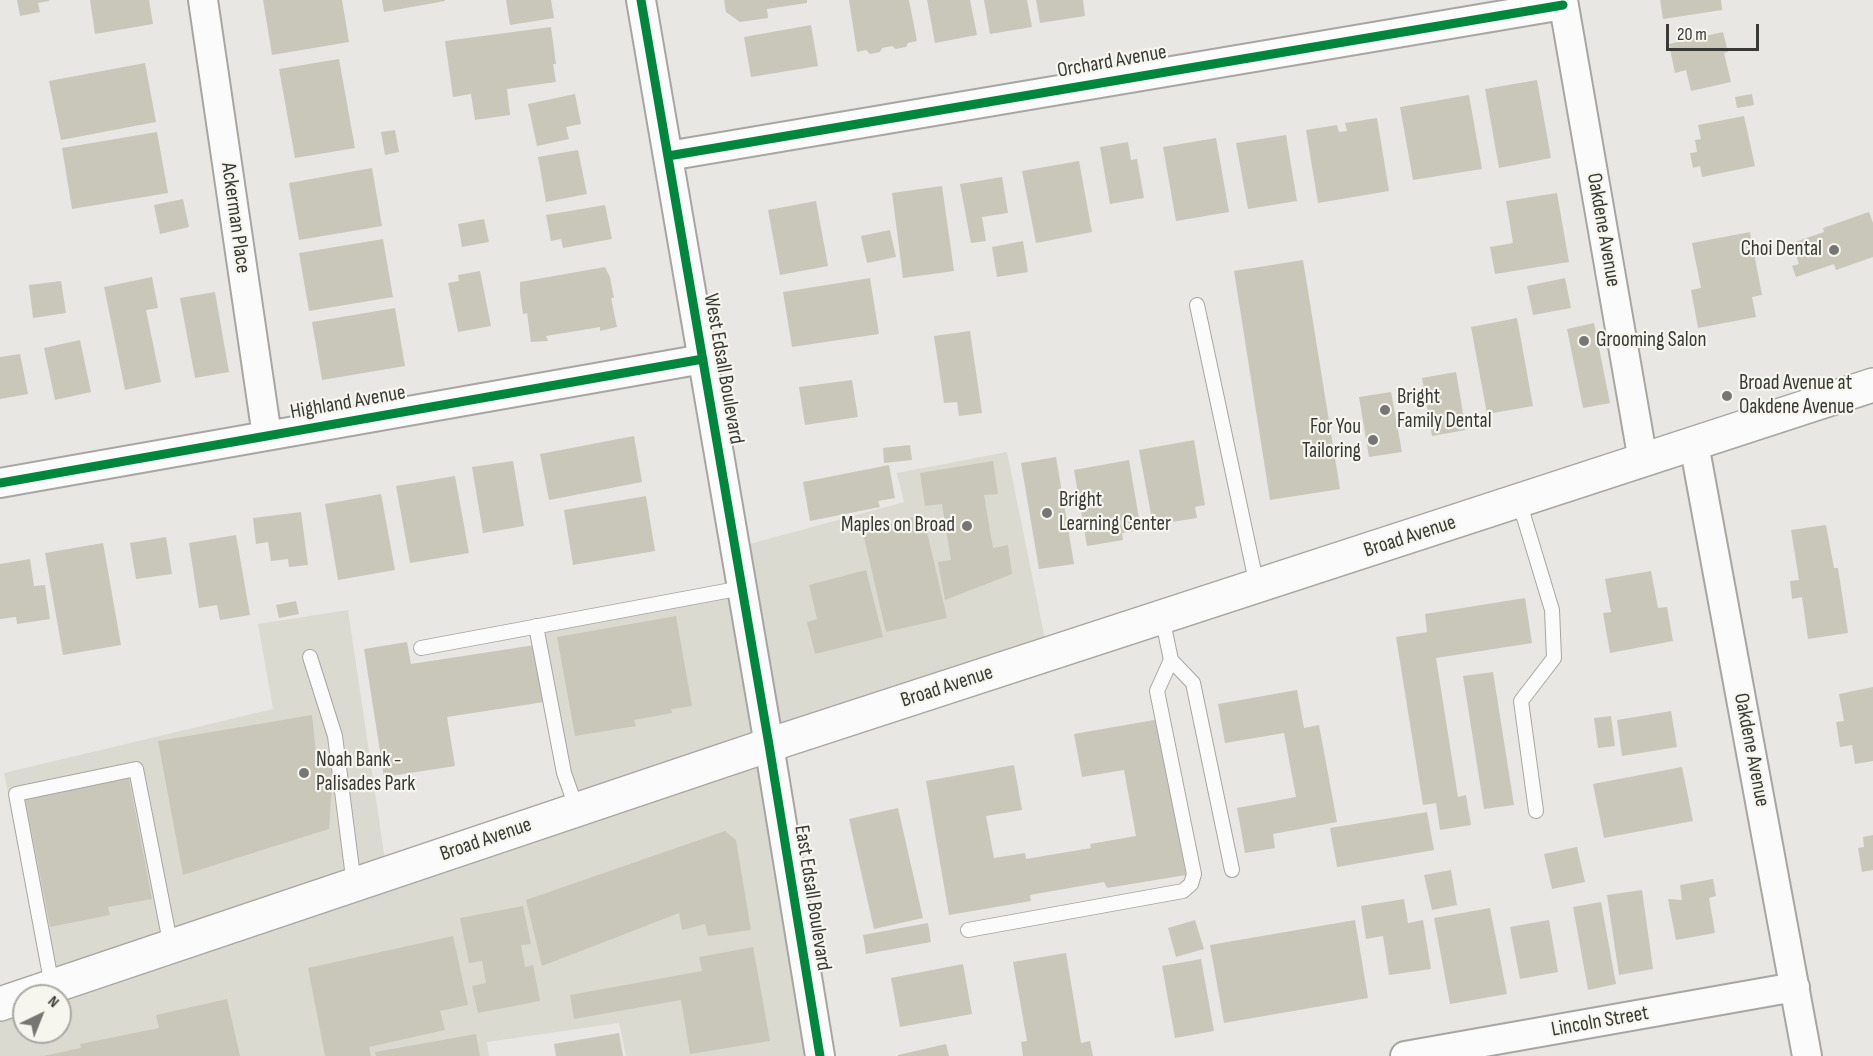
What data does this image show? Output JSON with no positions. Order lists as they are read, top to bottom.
{
  "streets": {
    "main road": ["Broad Avenue"],
    "street": [
      "Orchard Avenue",
      "Ackerman Place",
      "Oakdene Avenue",
      "West Edsall Boulevard",
      "Highland Avenue",
      "East Edsall Boulevard",
      "Lincoln Street"
    ]
  },
  "crossings": [
    ["Orchard Avenue", "Oakdene Avenue"],
    ["Orchard Avenue", "West Edsall Boulevard"],
    ["Ackerman Place", "Highland Avenue"],
    ["Oakdene Avenue", "Broad Avenue"],
    ["Oakdene Avenue", "Lincoln Street"],
    ["West Edsall Boulevard", "Highland Avenue"],
    ["West Edsall Boulevard", "Broad Avenue"],
    ["West Edsall Boulevard", "East Edsall Boulevard"],
    ["Broad Avenue", "East Edsall Boulevard"]
  ],
  "places": [
    "Choi Dental",
    "Grooming Salon",
    "Broad Avenue at Oakdene Avenue",
    "Bright Family Dental",
    "For You Tailoring",
    "Bright Learning Center",
    "Maples on Broad",
    "Noah Bank - Palisades Park"
  ],
  "scale_bar": "20 m",
  "north": "top right"
}
